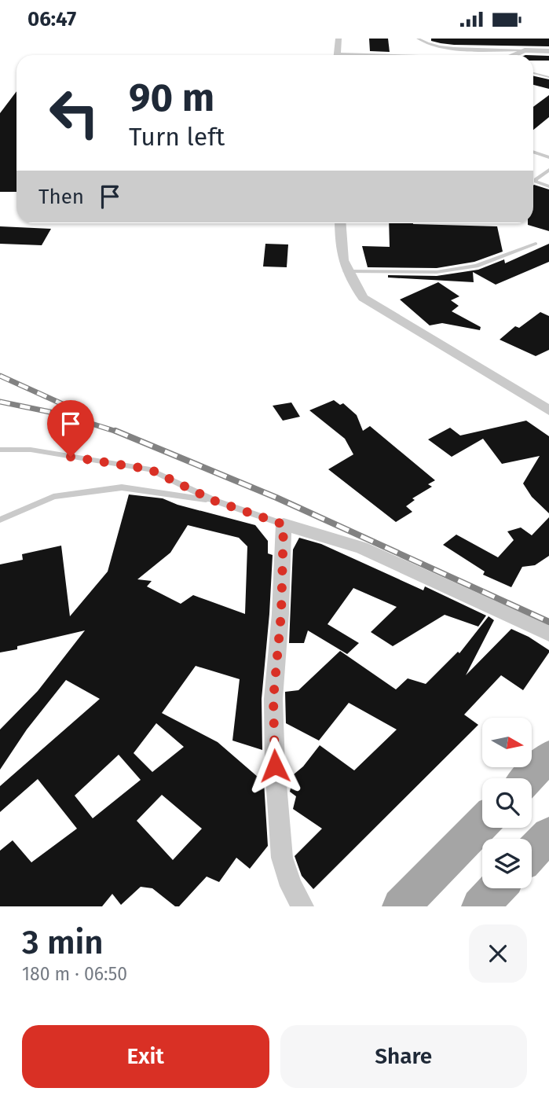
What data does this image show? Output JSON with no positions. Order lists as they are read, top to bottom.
{
  "north": "right",
  "page": {
    "status": "06:47",
    "turn": ["90 m", "Turn left"],
    "then": "Then",
    "heading": ["3 min", "180 m · 06:50"],
    "buttons": ["Exit", "Share"]
  }
}
